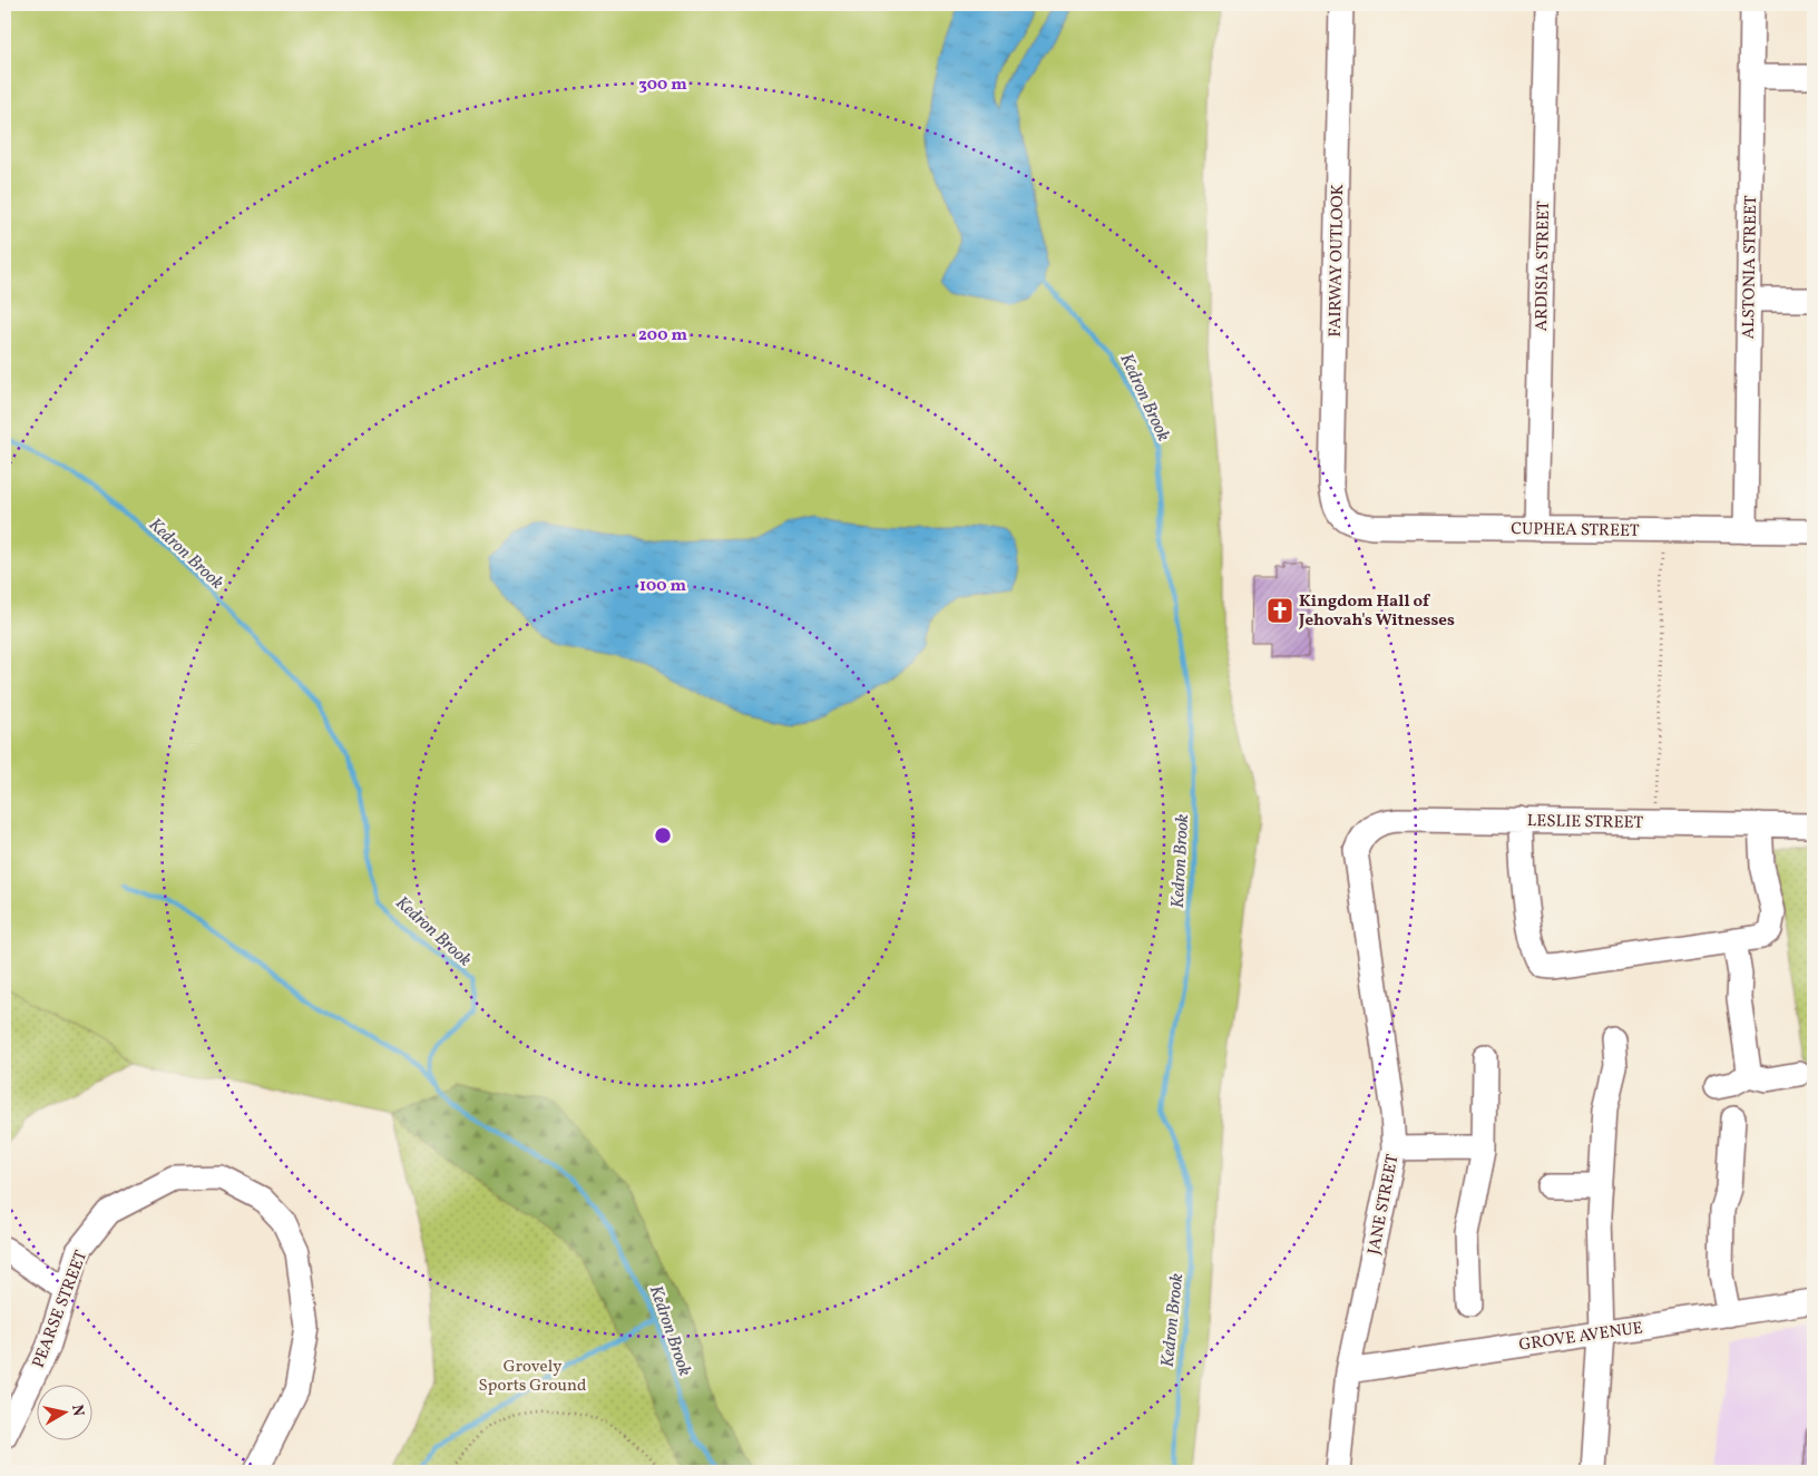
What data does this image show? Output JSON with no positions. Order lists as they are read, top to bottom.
{
  "streets": {
    "street": [
      "FAIRWAY OUTLOOK",
      "ARDISIA STREET",
      "ALSTONIA STREET",
      "CUPHEA STREET",
      "LESLIE STREET",
      "JANE STREET",
      "PEARSE STREET",
      "GROVE AVENUE"
    ]
  },
  "crossings": [
    ["FAIRWAY OUTLOOK", "CUPHEA STREET"],
    ["ARDISIA STREET", "CUPHEA STREET"],
    ["ALSTONIA STREET", "CUPHEA STREET"],
    ["LESLIE STREET", "JANE STREET"],
    ["JANE STREET", "GROVE AVENUE"]
  ],
  "water": ["Kedron Brook"],
  "parks": ["Grovely Sports Ground"],
  "places": {
    "church": ["Kingdom Hall of Jehovah's Witnesses"]
  },
  "north": "right",
  "rings": ["300 m", "200 m", "100 m"]
}
